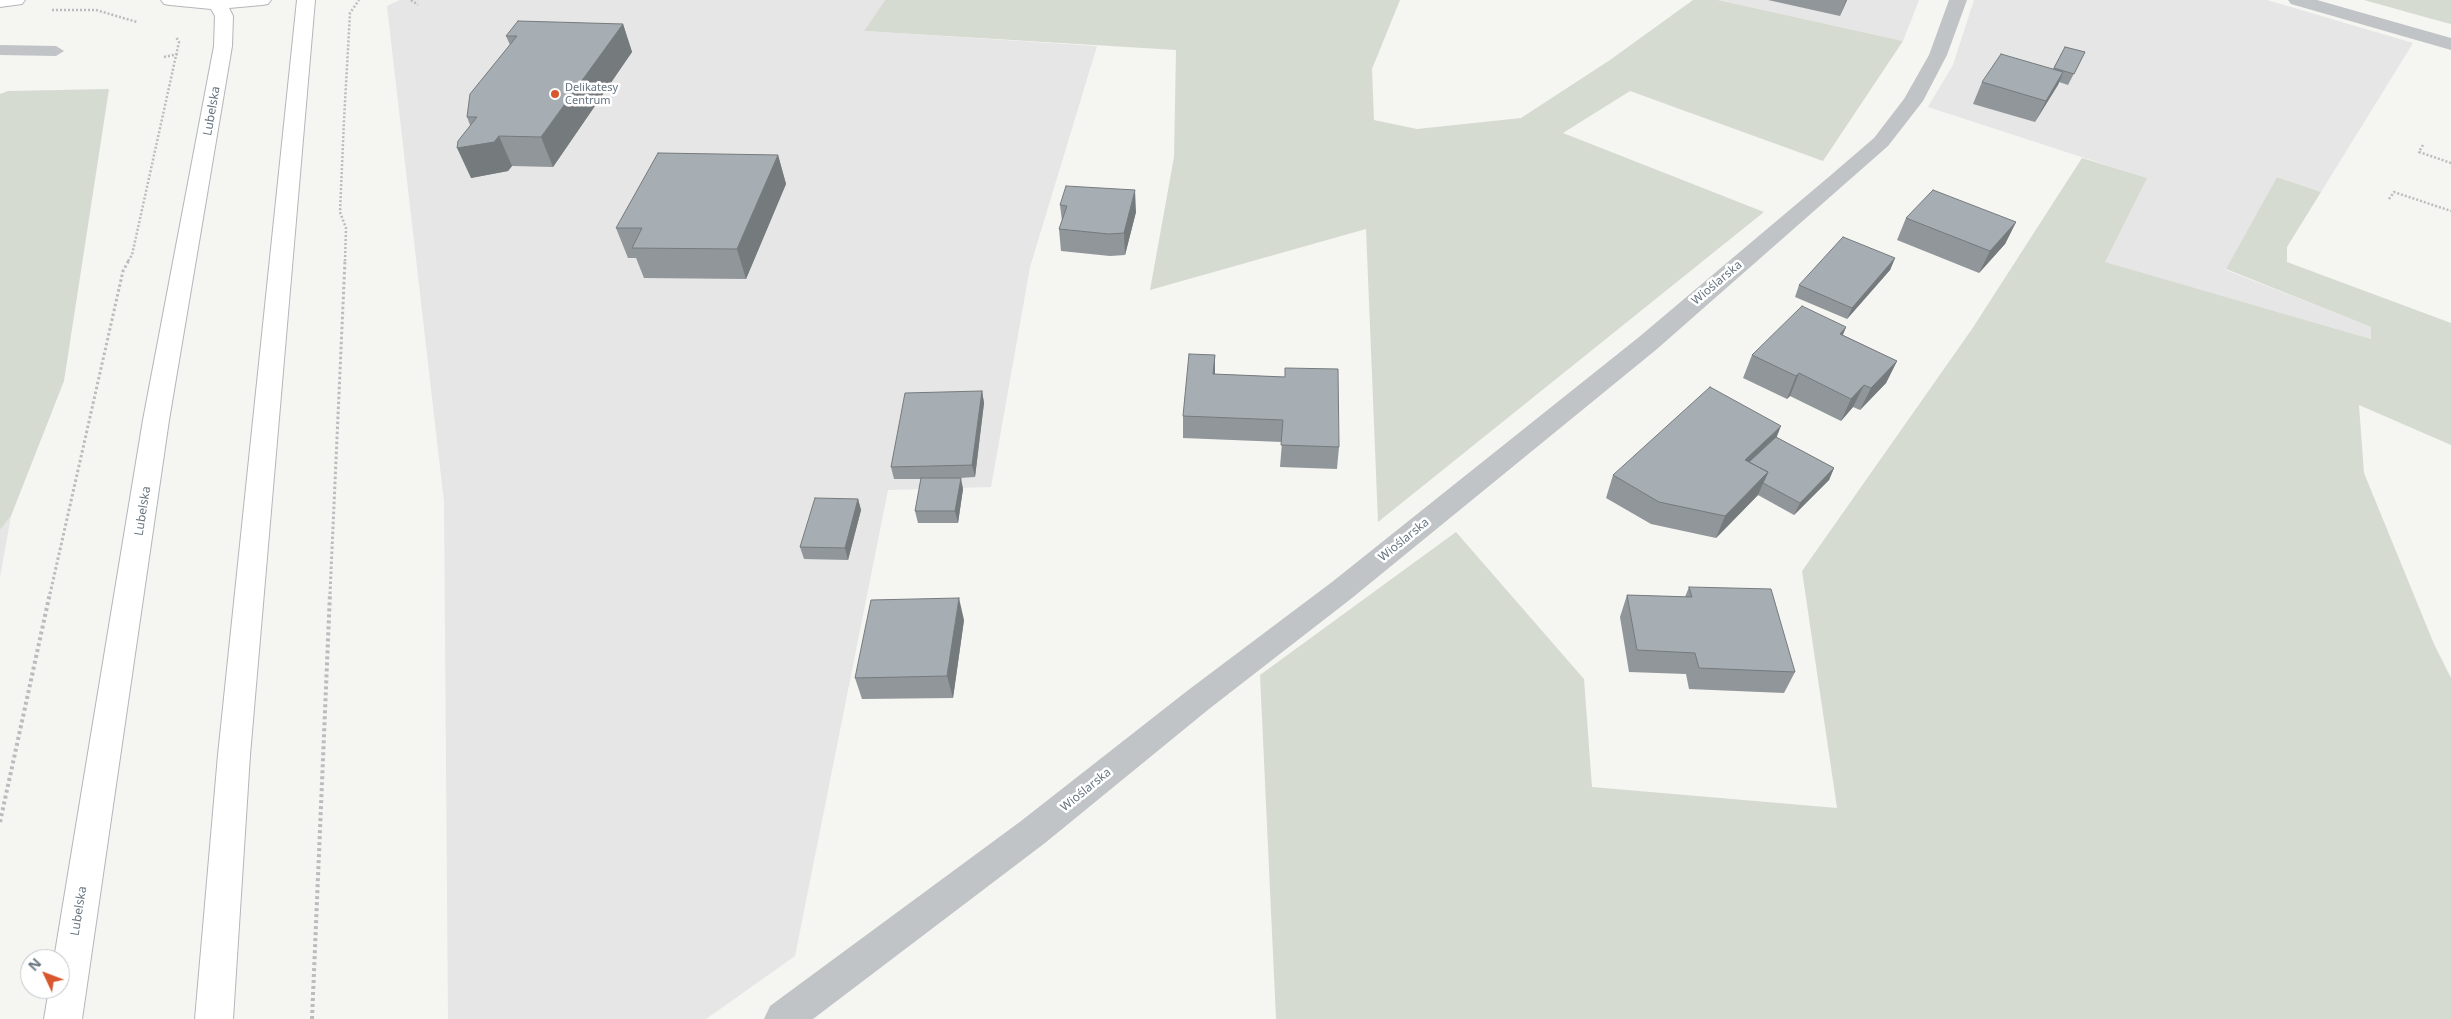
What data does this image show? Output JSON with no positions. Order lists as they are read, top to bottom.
{
  "streets": {
    "main road": ["Lubelska"],
    "street": ["Wioślarska"]
  },
  "places": ["Delikatesy Centrum"],
  "north": "top left"
}
